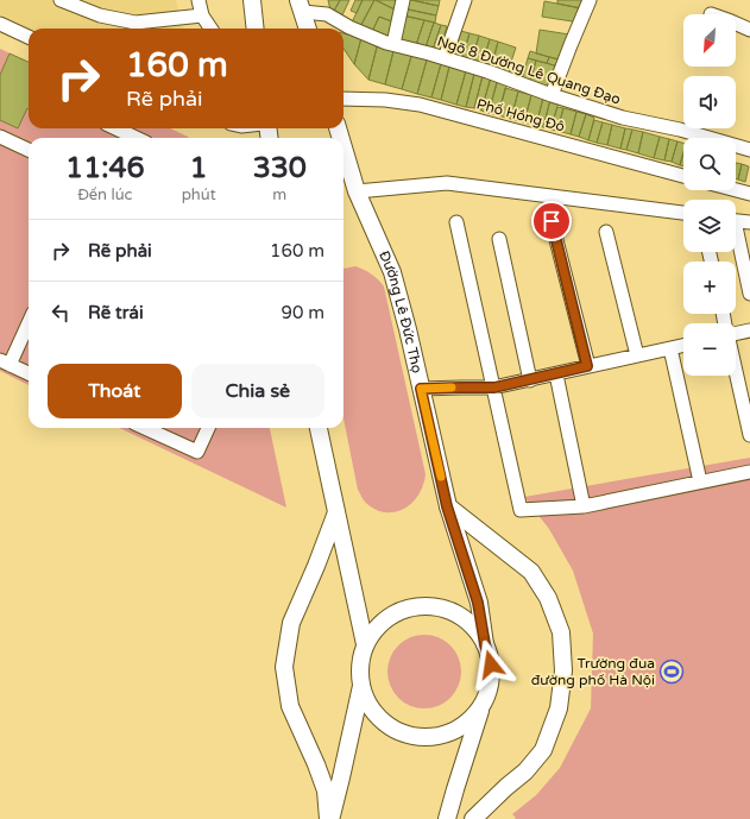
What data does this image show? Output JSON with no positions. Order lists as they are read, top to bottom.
{
  "streets": {
    "main road": ["Đường Lê Đức Thọ"],
    "street": ["Ngõ 8 Đường Lê Quang Đạo", "Phố Hồng Đô"]
  },
  "places": {
    "sports": ["Trường đua đường phố Hà Nội"]
  },
  "north": "bottom left",
  "page": {
    "map_buttons": ["+", "−"],
    "turn": ["160 m", "Rẽ phải"],
    "eta": [
      "11:46",
      "Đến lúc",
      "1",
      "phút",
      "330",
      "m"
    ],
    "list": [
      {
        "name": "Rẽ phải",
        "value": "160 m"
      },
      {
        "name": "Rẽ trái",
        "value": "90 m"
      }
    ],
    "buttons": ["Thoát", "Chia sẻ"]
  }
}
